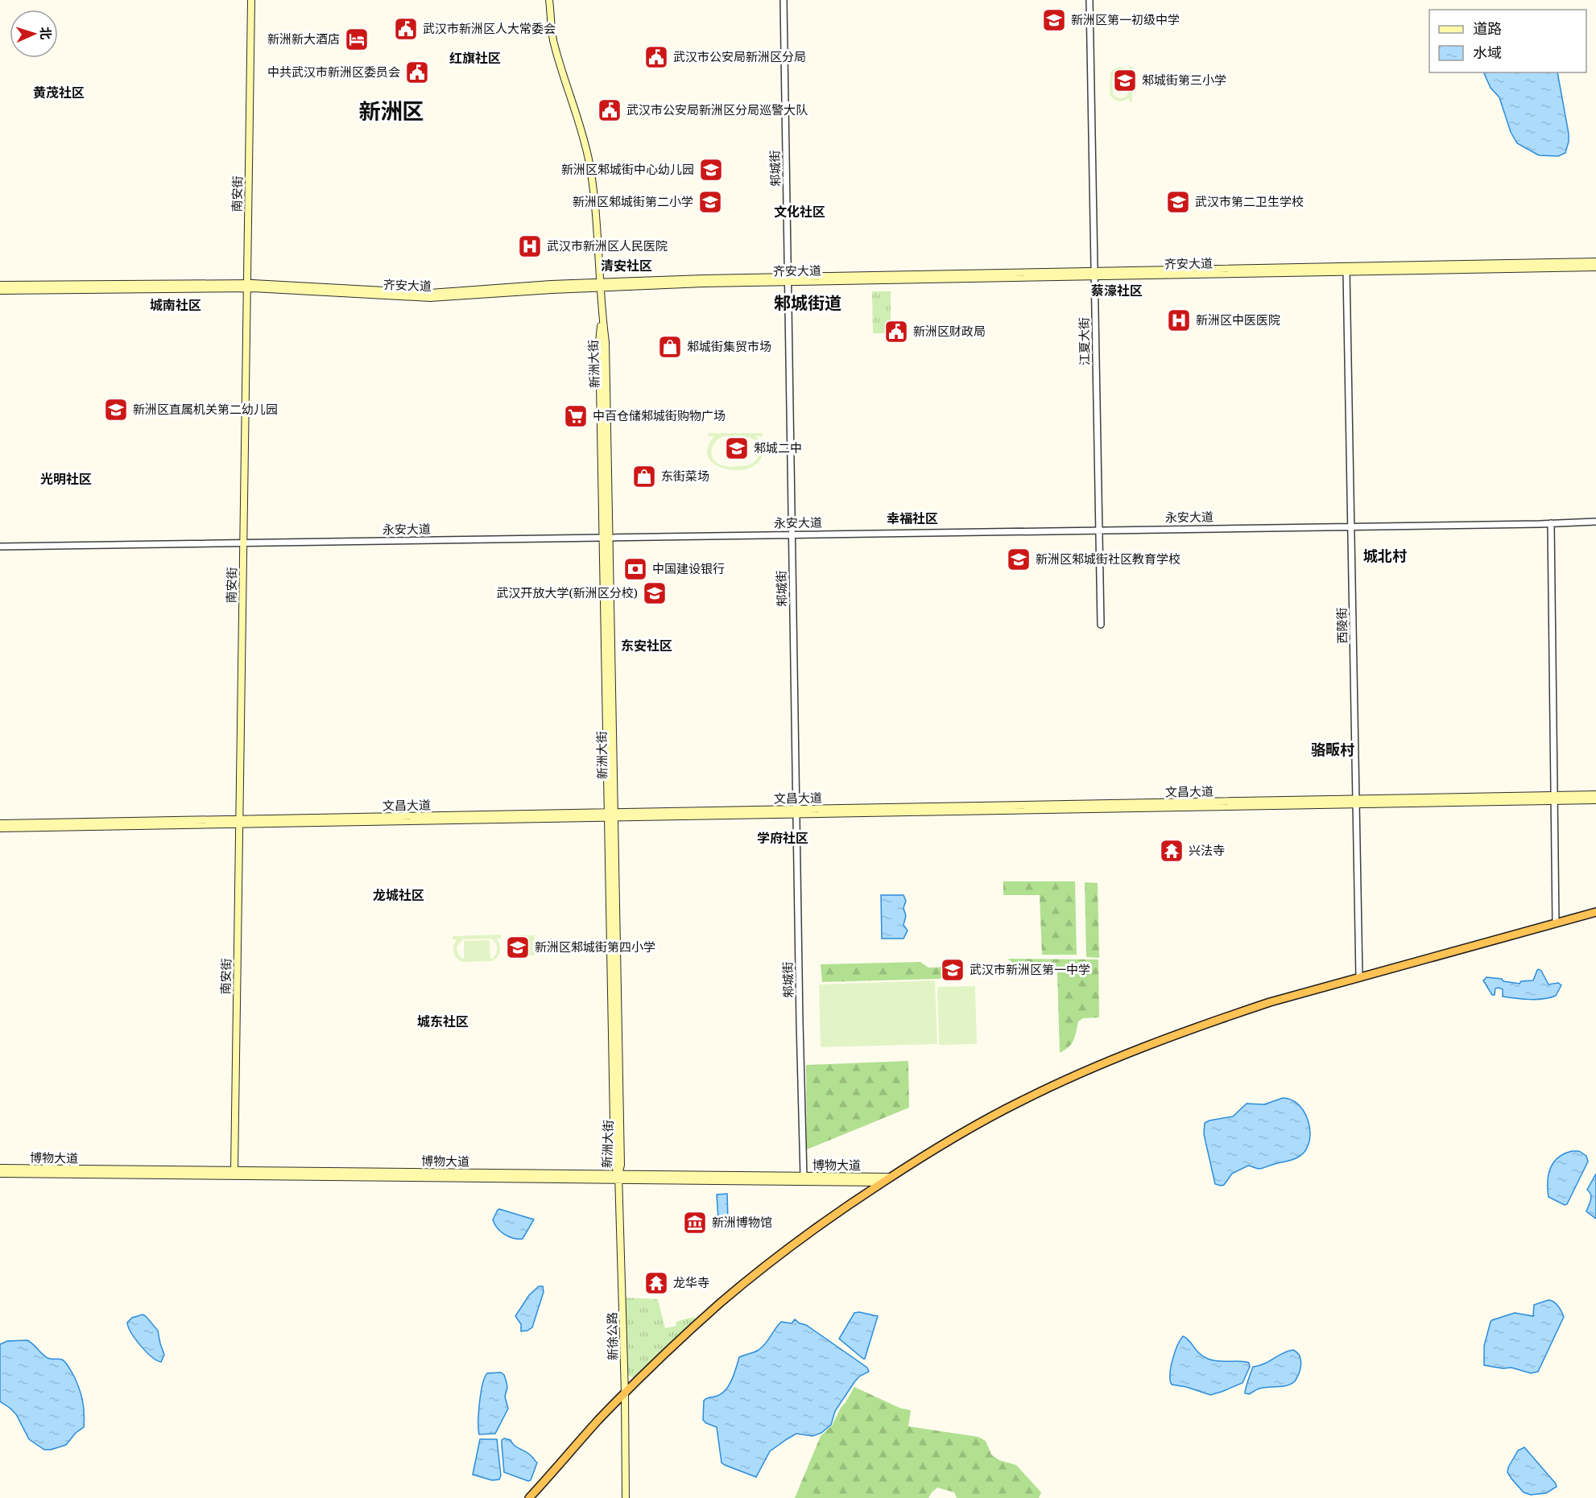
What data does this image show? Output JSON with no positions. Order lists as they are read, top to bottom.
{
  "streets": {
    "main road": [
      "南安街",
      "齐安大道",
      "新洲大街",
      "文昌大道",
      "博物大道",
      "新徐公路"
    ],
    "street": [
      "邾城街",
      "江夏大街",
      "永安大道",
      "西陵街"
    ]
  },
  "crossings": [
    ["邾城街", "齐安大道"],
    ["邾城街", "永安大道"],
    ["邾城街", "文昌大道"],
    ["邾城街", "博物大道"],
    ["南安街", "齐安大道"],
    ["南安街", "永安大道"],
    ["南安街", "文昌大道"],
    ["南安街", "博物大道"],
    ["齐安大道", "江夏大街"],
    ["齐安大道", "新洲大街"],
    ["齐安大道", "西陵街"],
    ["江夏大街", "永安大道"],
    ["新洲大街", "永安大道"],
    ["新洲大街", "文昌大道"],
    ["新洲大街", "博物大道"],
    ["新洲大街", "新徐公路"],
    ["永安大道", "西陵街"],
    ["西陵街", "文昌大道"],
    ["博物大道", "新徐公路"]
  ],
  "districts": [
    "红旗社区",
    "黄茂社区",
    "新洲区",
    "文化社区",
    "清安社区",
    "蔡濠社区",
    "邾城街道",
    "城南社区",
    "光明社区",
    "幸福社区",
    "城北村",
    "东安社区",
    "骆畈村",
    "学府社区",
    "龙城社区",
    "城东社区"
  ],
  "places": {
    "school or university": [
      "新洲区第一初级中学",
      "邾城街第三小学",
      "新洲区邾城街中心幼儿园",
      "新洲区邾城街第二小学",
      "武汉市第二卫生学校",
      "新洲区直属机关第二幼儿园",
      "邾城二中",
      "新洲区邾城街社区教育学校",
      "武汉开放大学(新洲区分校)",
      "新洲区邾城街第四小学",
      "武汉市新洲区第一中学"
    ],
    "public building": [
      "武汉市新洲区人大常委会",
      "武汉市公安局新洲区分局",
      "中共武汉市新洲区委员会",
      "武汉市公安局新洲区分局巡警大队",
      "新洲区财政局"
    ],
    "hotel": ["新洲新大酒店"],
    "hospital": ["武汉市新洲区人民医院", "新洲区中医医院"],
    "shop": ["邾城街集贸市场", "东街菜场"],
    "supermarket": ["中百仓储邾城街购物广场"],
    "bank": ["中国建设银行"],
    "temple": ["兴法寺", "龙华寺"],
    "museum": ["新洲博物馆"]
  },
  "legend": ["道路", "水域"],
  "north": "right"
}
